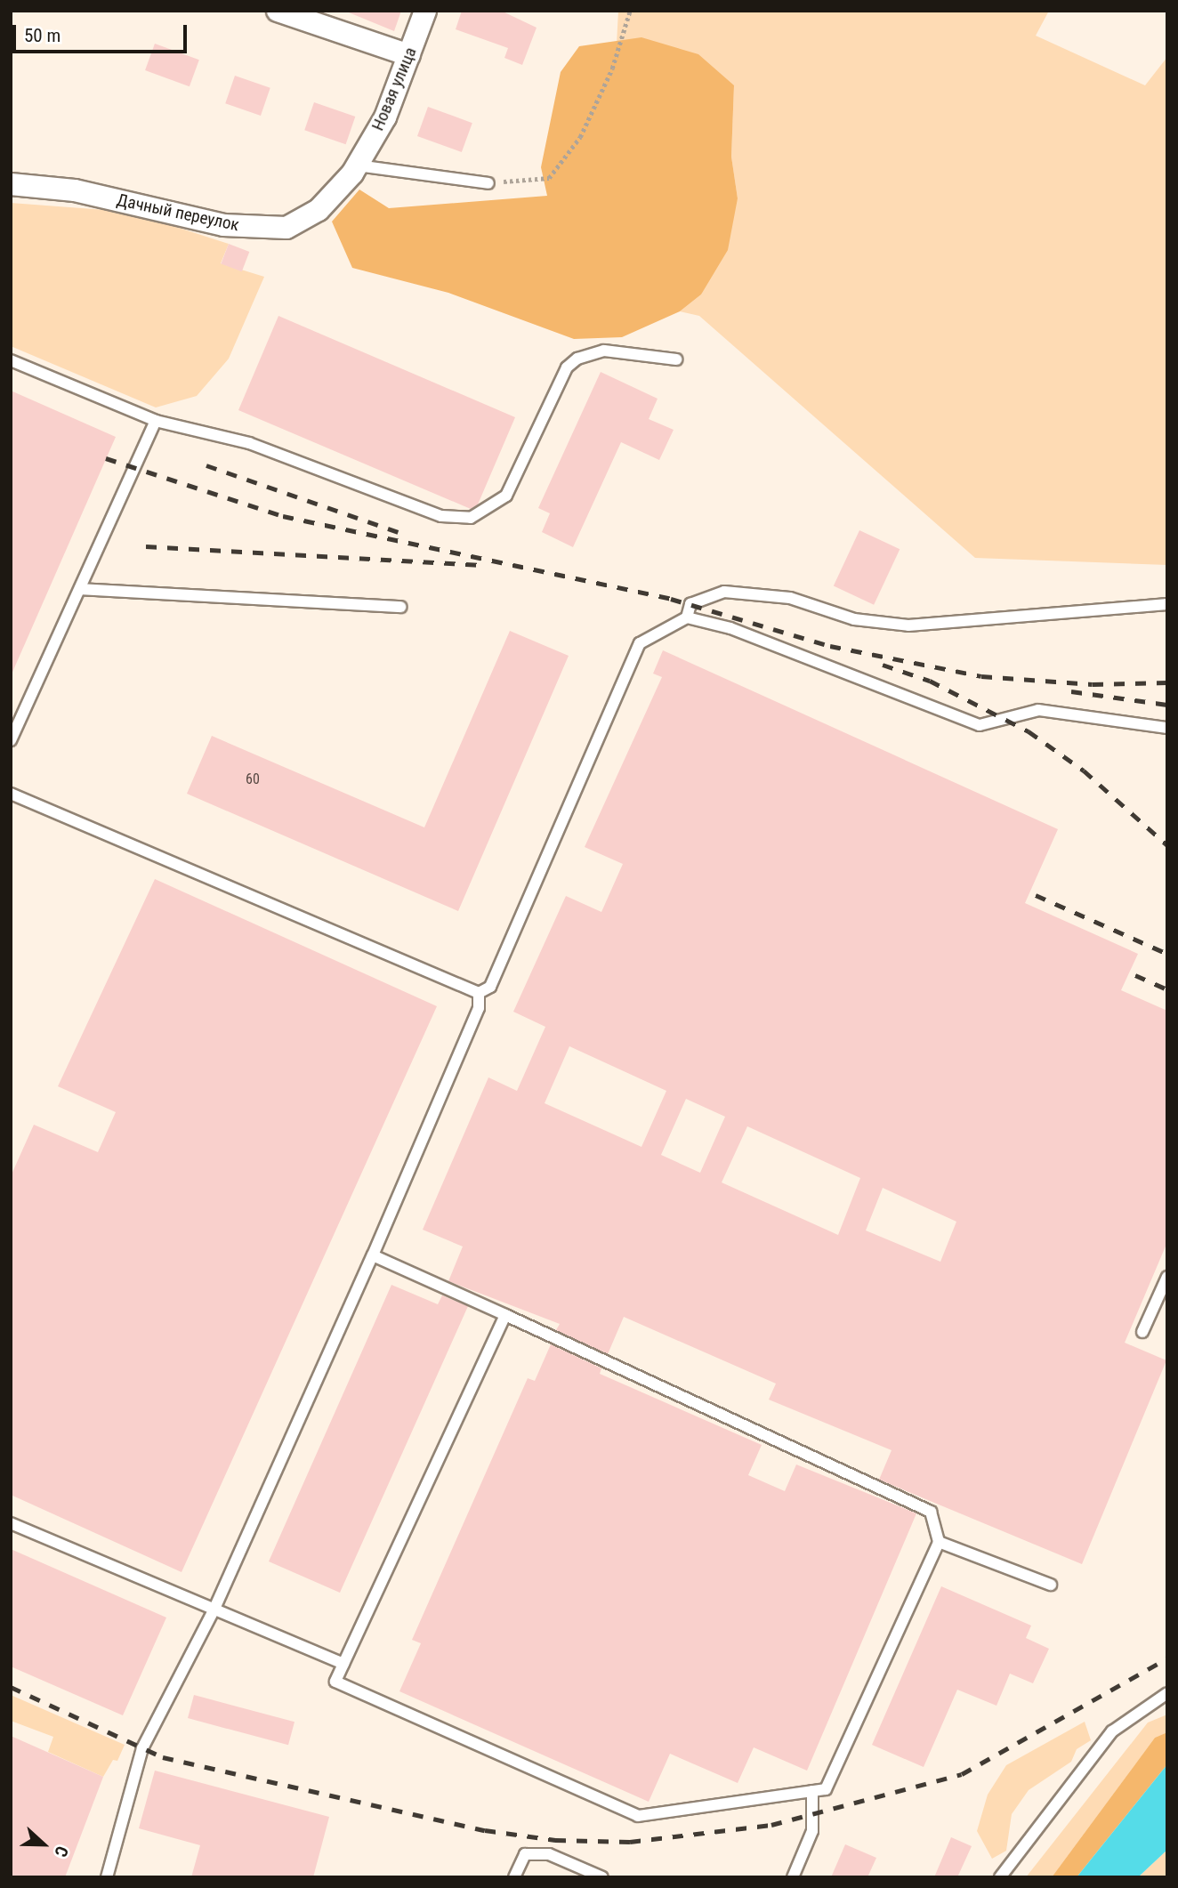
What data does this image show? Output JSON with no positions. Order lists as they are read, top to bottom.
{
  "streets": {
    "street": ["Новая улица", "Дачный переулок"]
  },
  "crossings": [
    ["Новая улица", "Дачный переулок"]
  ],
  "house_numbers": ["60"],
  "scale_bar": "50 m",
  "north": "right"
}
